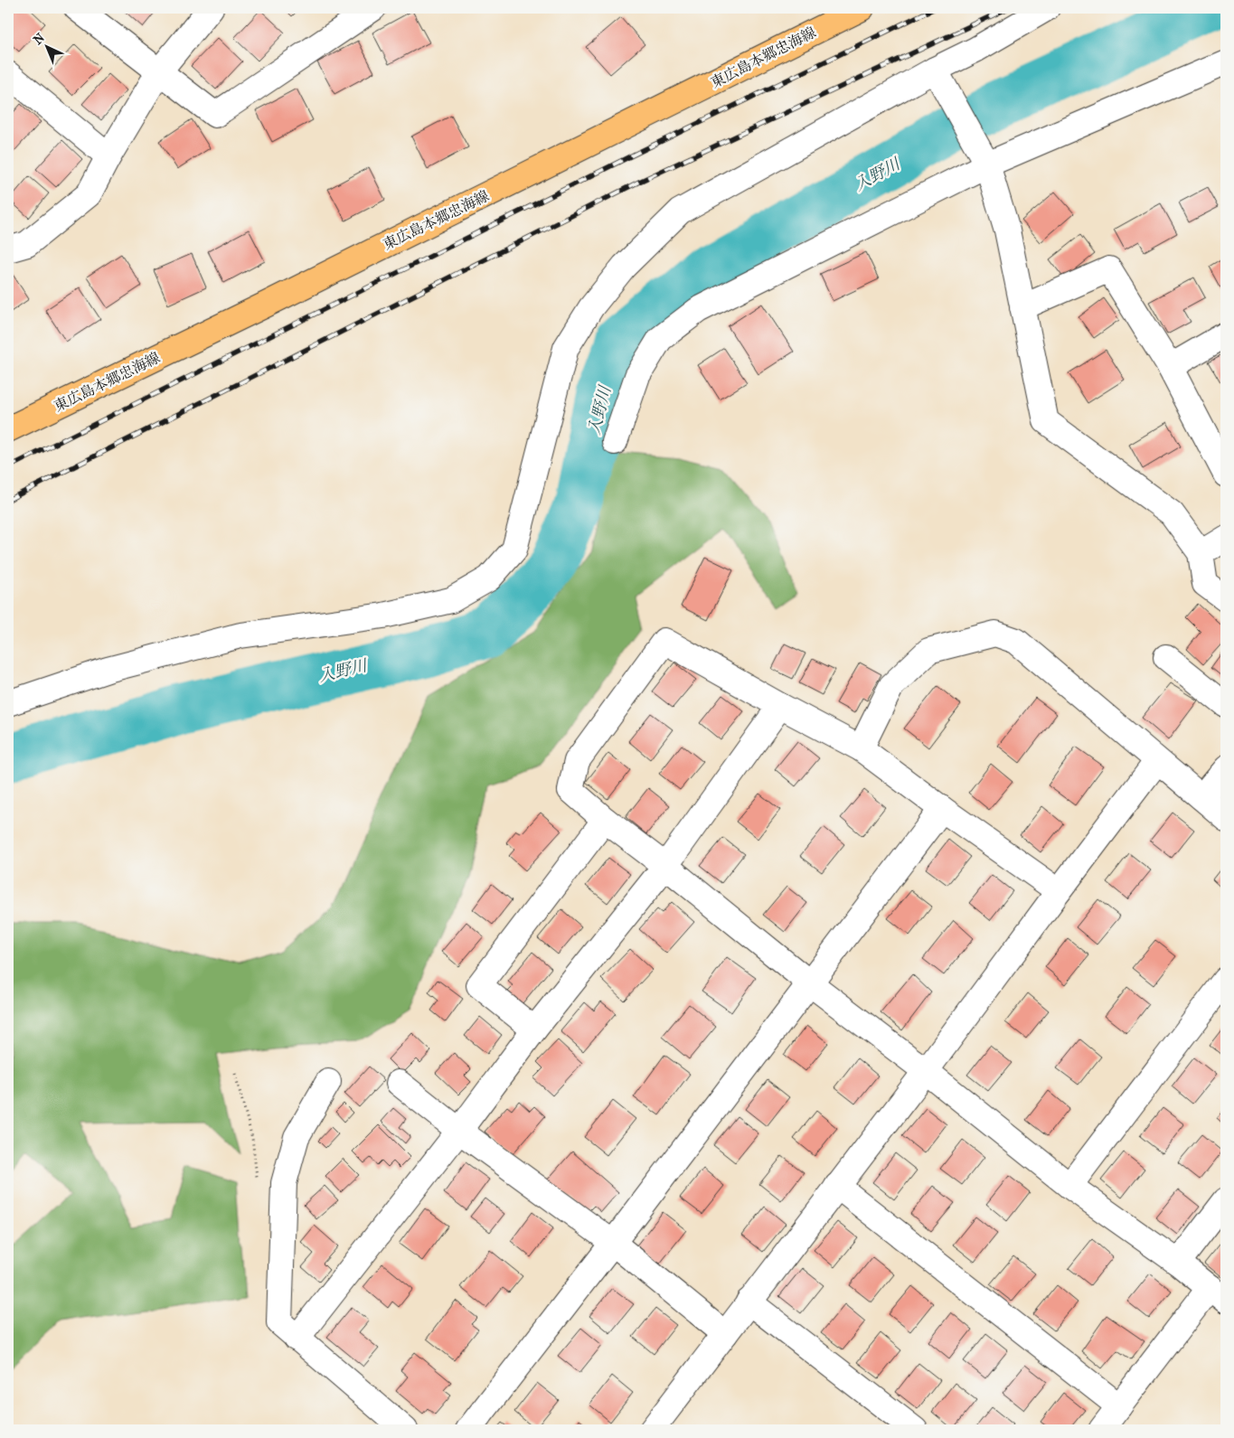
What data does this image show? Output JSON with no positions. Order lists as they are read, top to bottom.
{
  "streets": {
    "main road": ["東広島本郷忠海線"]
  },
  "water": ["入野川"],
  "north": "top left"
}
